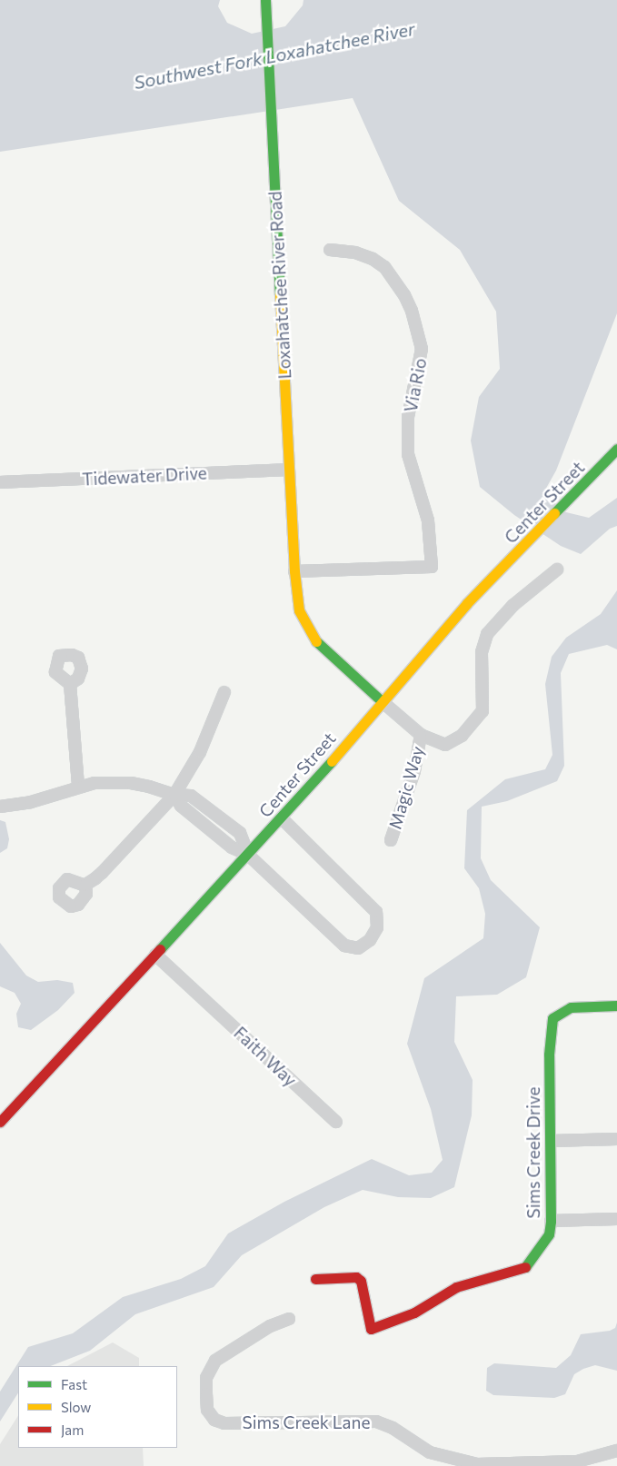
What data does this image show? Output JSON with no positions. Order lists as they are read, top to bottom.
{
  "streets": {
    "street": [
      "Loxahatchee River Road",
      "Via Rio",
      "Tidewater Drive",
      "Center Street",
      "Magic Way",
      "Faith Way",
      "Sims Creek Drive",
      "Sims Creek Lane"
    ]
  },
  "crossings": [
    ["Loxahatchee River Road", "Via Rio"],
    ["Loxahatchee River Road", "Tidewater Drive"],
    ["Loxahatchee River Road", "Center Street"],
    ["Center Street", "Faith Way"]
  ],
  "water": ["Southwest Fork Loxahatchee River"],
  "legend": ["Fast", "Slow", "Jam"]
}
